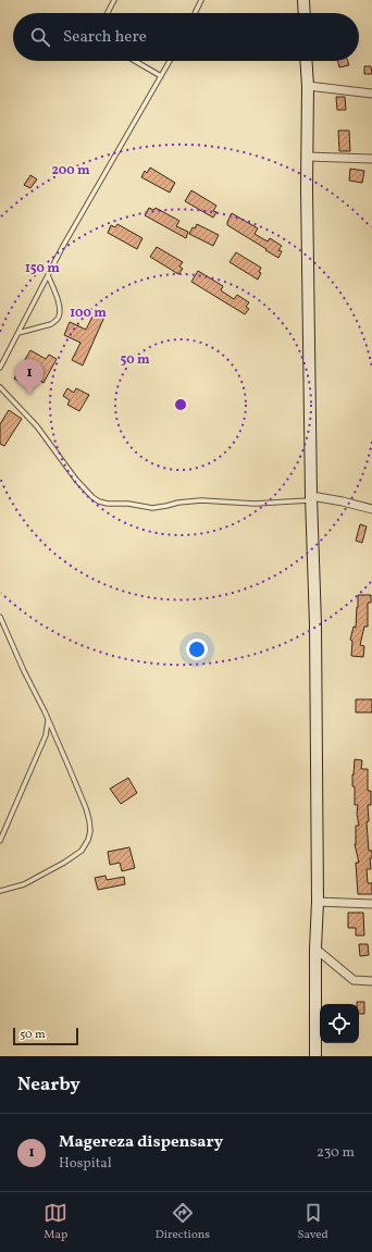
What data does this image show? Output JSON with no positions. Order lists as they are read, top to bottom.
{
  "scale_bar": "50 m",
  "page": {
    "search": "Search here",
    "pins": "1",
    "scale": "50 m",
    "heading": "Nearby",
    "list": [
      {
        "mark": "1",
        "name": "Magereza dispensary",
        "note": "Hospital",
        "value": "230 m"
      }
    ],
    "nav": ["Map", "Directions", "Saved"]
  },
  "rings": [
    "200 m",
    "150 m",
    "100 m",
    "50 m"
  ]
}
